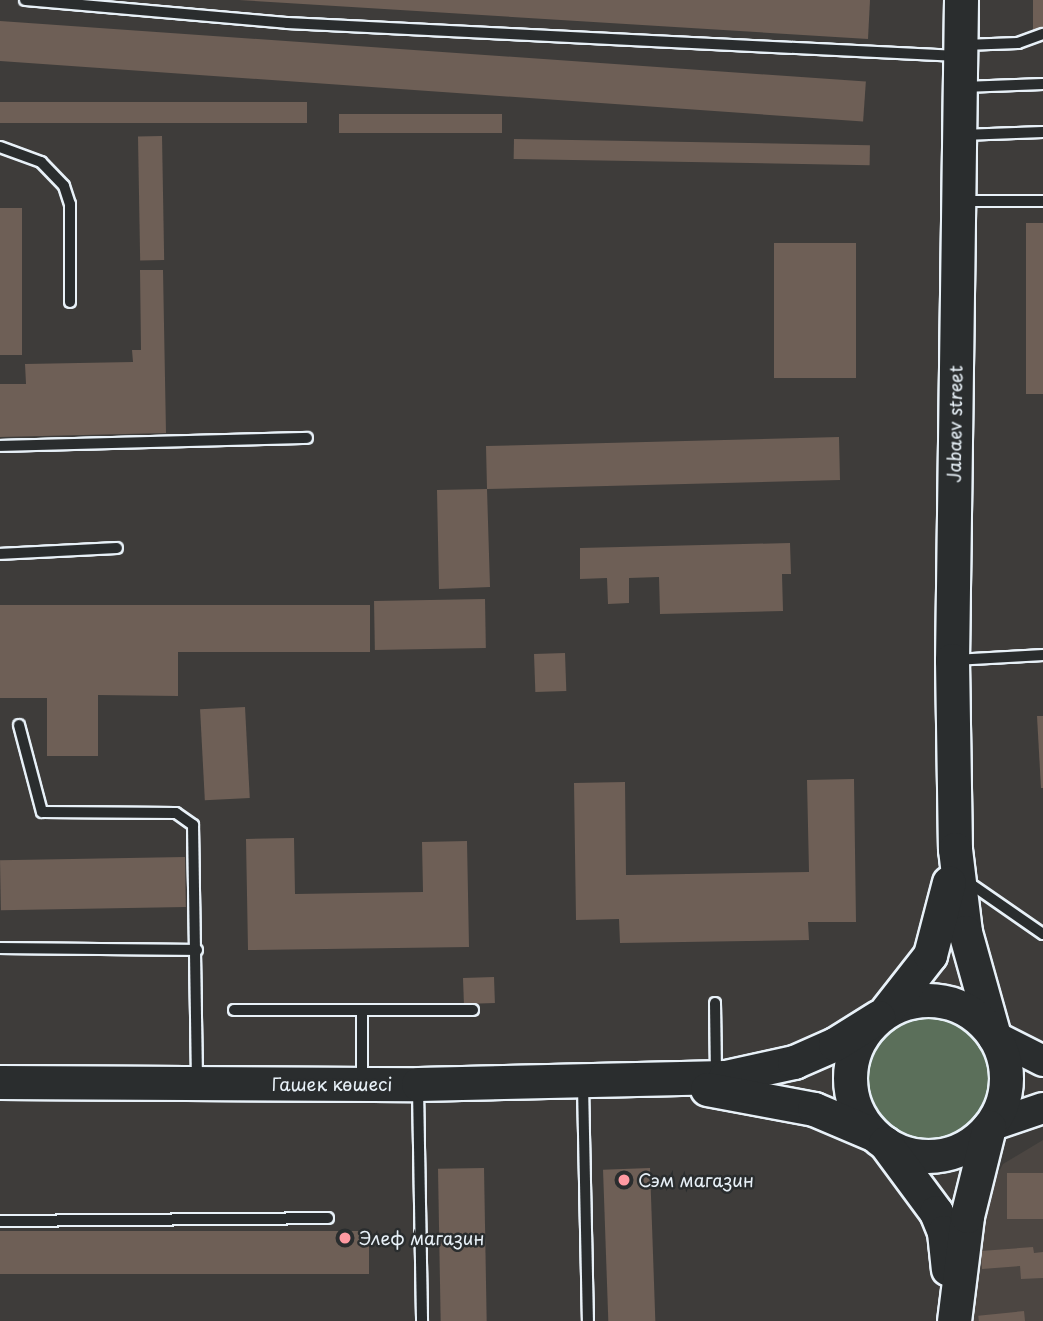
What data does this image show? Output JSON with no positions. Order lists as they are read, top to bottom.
{
  "streets": {
    "main road": ["Jabaev street", "Гашек көшесі"]
  },
  "places": ["Сэм магазин", "Элеф магазин"]
}
